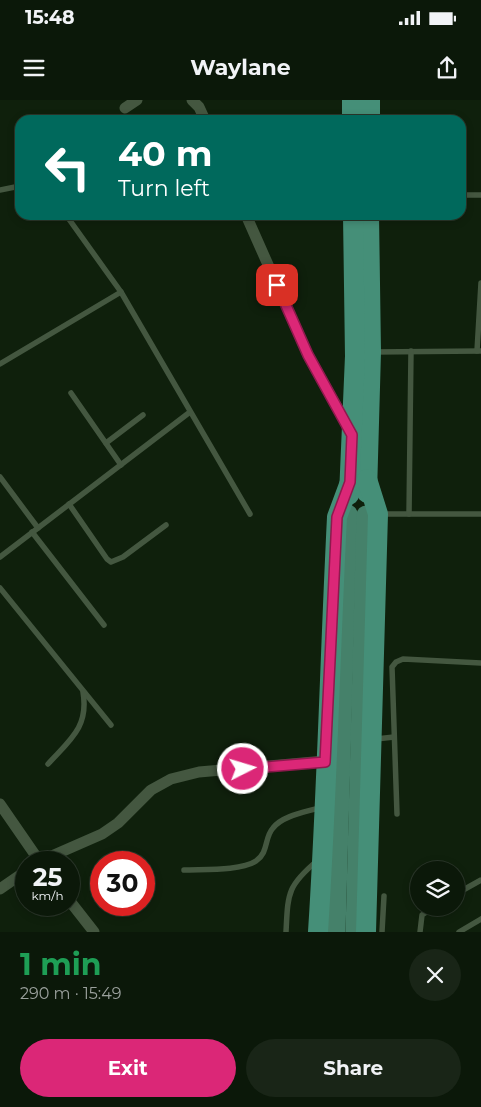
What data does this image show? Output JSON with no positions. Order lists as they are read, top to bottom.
{
  "page": {
    "status": "15:48",
    "header": "Waylane",
    "turn": ["40 m", "Turn left"],
    "speed": "25 km/h",
    "limit": "30",
    "heading": ["1 min", "290 m · 15:49"],
    "buttons": ["Exit", "Share"]
  }
}
